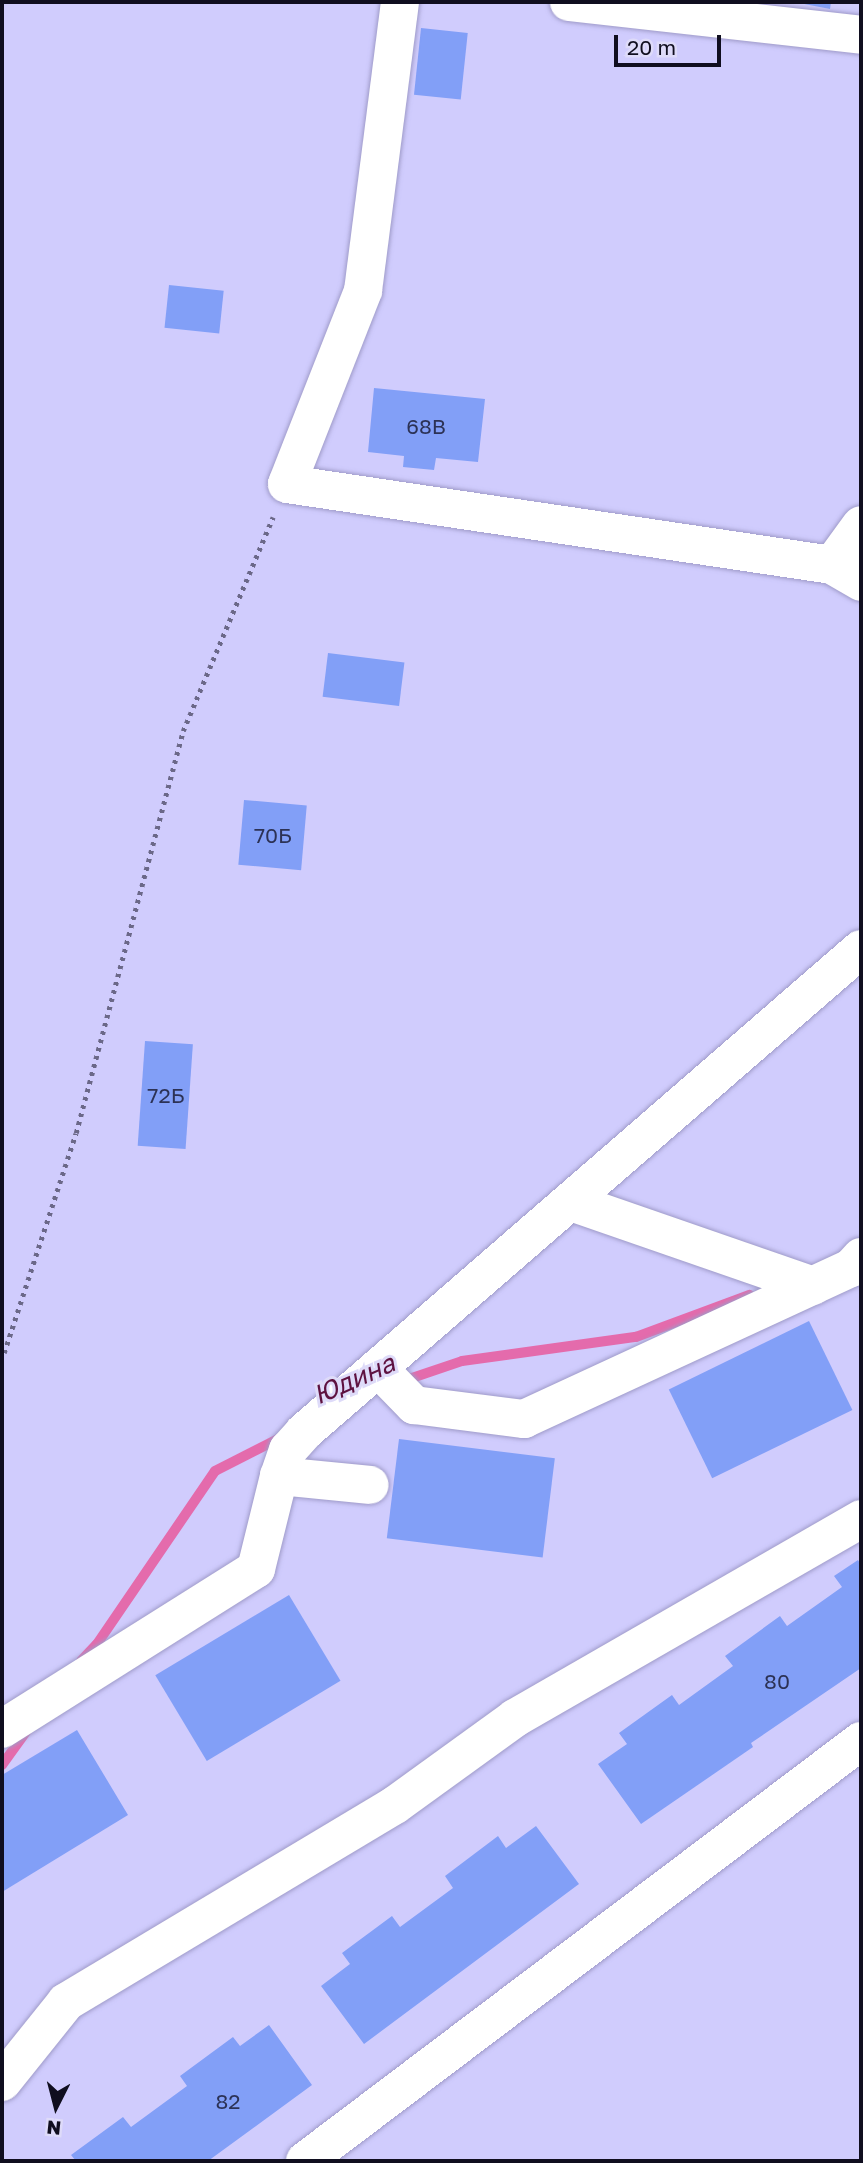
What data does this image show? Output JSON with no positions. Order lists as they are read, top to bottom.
{
  "water": ["Юдина"],
  "house_numbers": [
    "68В",
    "70Б",
    "72Б",
    "80",
    "82"
  ],
  "scale_bar": "20 m",
  "north": "bottom"
}
